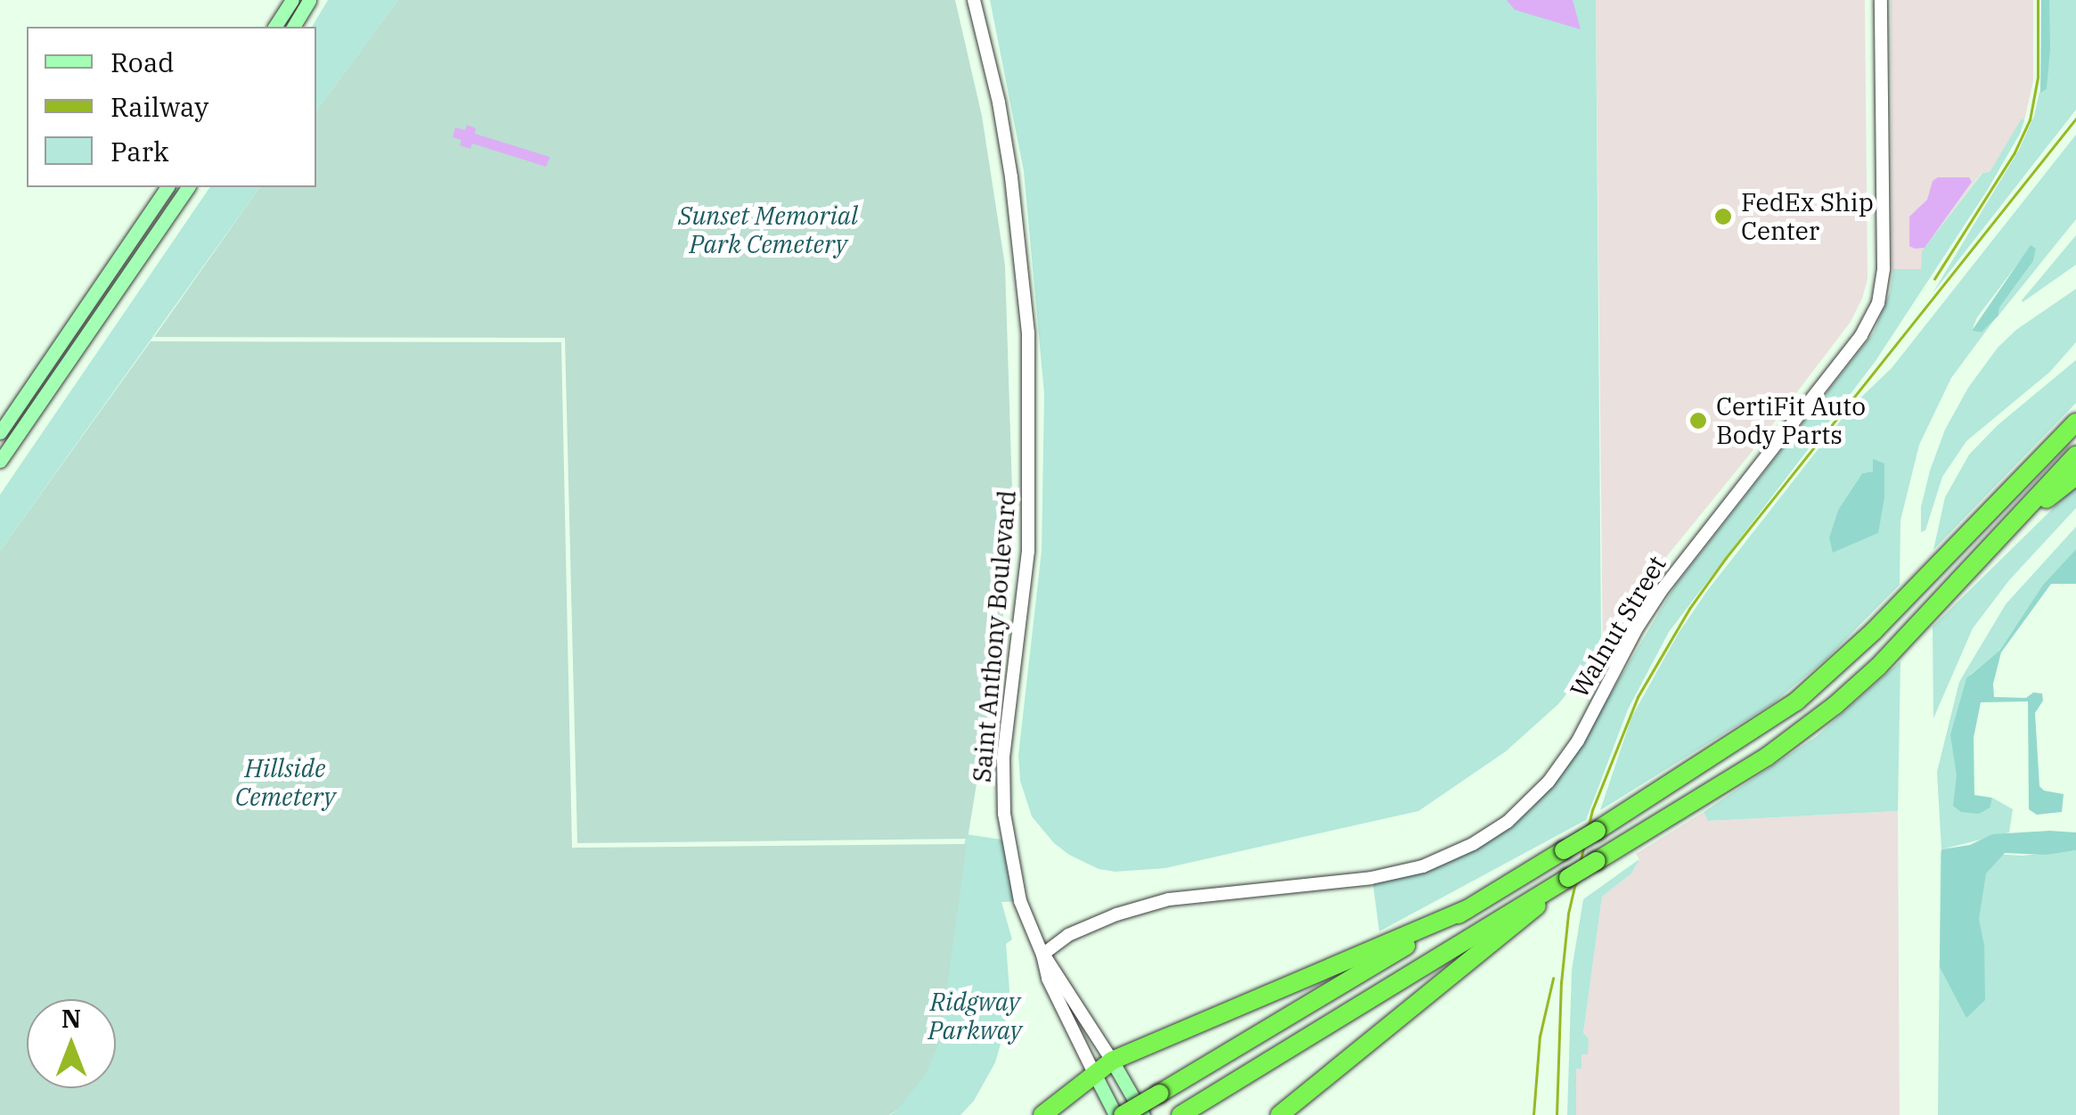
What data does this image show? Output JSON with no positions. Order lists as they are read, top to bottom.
{
  "streets": {
    "main road": ["Saint Anthony Boulevard"],
    "street": ["Walnut Street"]
  },
  "crossings": [
    ["Walnut Street", "Saint Anthony Boulevard"]
  ],
  "parks": ["Sunset Memorial Park Cemetery", "Hillside Cemetery", "Ridgway Parkway"],
  "places": ["FedEx Ship Center", "CertiFit Auto Body Parts"],
  "legend": ["Road", "Railway", "Park"],
  "north": "top"
}
